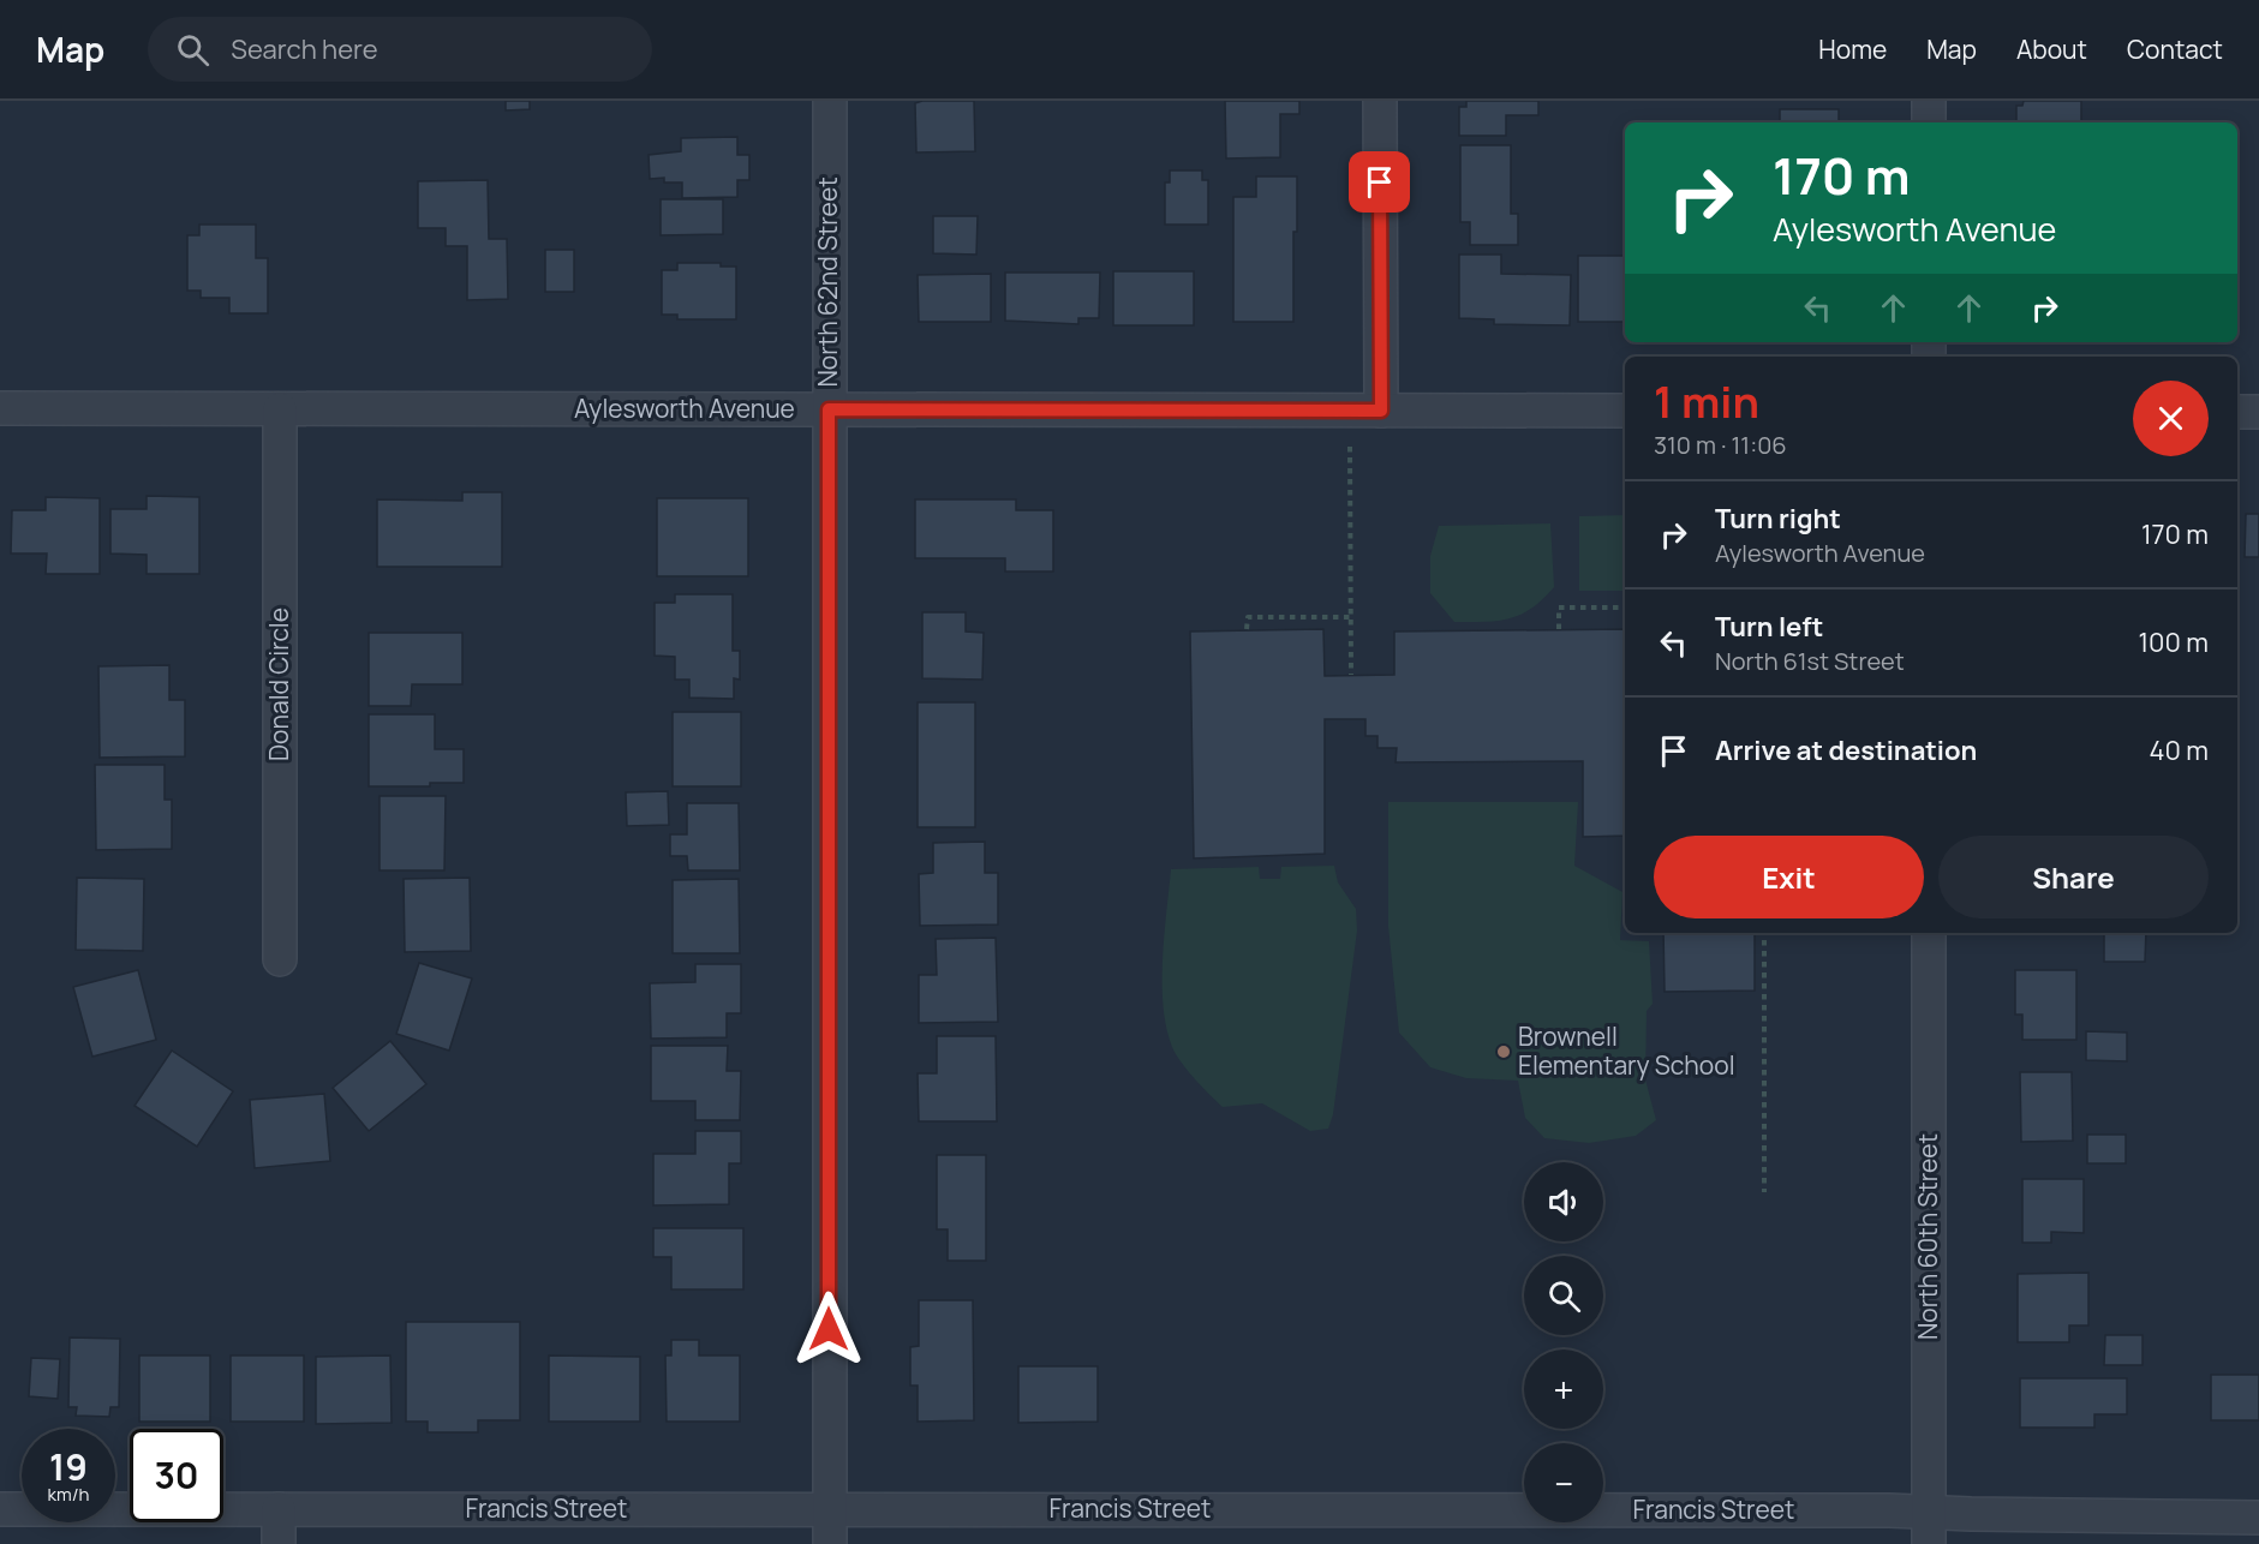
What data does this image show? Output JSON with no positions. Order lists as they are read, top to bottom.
{
  "streets": {
    "street": [
      "North 62nd Street",
      "Aylesworth Avenue",
      "Donald Circle",
      "North 60th Street",
      "Francis Street"
    ]
  },
  "crossings": [
    ["North 62nd Street", "Aylesworth Avenue"],
    ["North 62nd Street", "Francis Street"],
    ["Aylesworth Avenue", "Donald Circle"],
    ["North 60th Street", "Francis Street"]
  ],
  "places": ["Brownell Elementary School"],
  "page": {
    "header": "Map",
    "search": "Search here",
    "nav": [
      "Home",
      "Map",
      "About",
      "Contact"
    ],
    "turn": ["170 m", "Aylesworth Avenue"],
    "heading": ["1 min", "310 m · 11:06"],
    "list": [
      {
        "name": "Turn right",
        "note": "Aylesworth Avenue",
        "value": "170 m"
      },
      {
        "name": "Turn left",
        "note": "North 61st Street",
        "value": "100 m"
      },
      {
        "name": "Arrive at destination",
        "value": "40 m"
      }
    ],
    "buttons": ["Exit", "Share"],
    "map_buttons": ["+", "−"],
    "speed": "19 km/h",
    "limit": "30"
  }
}
